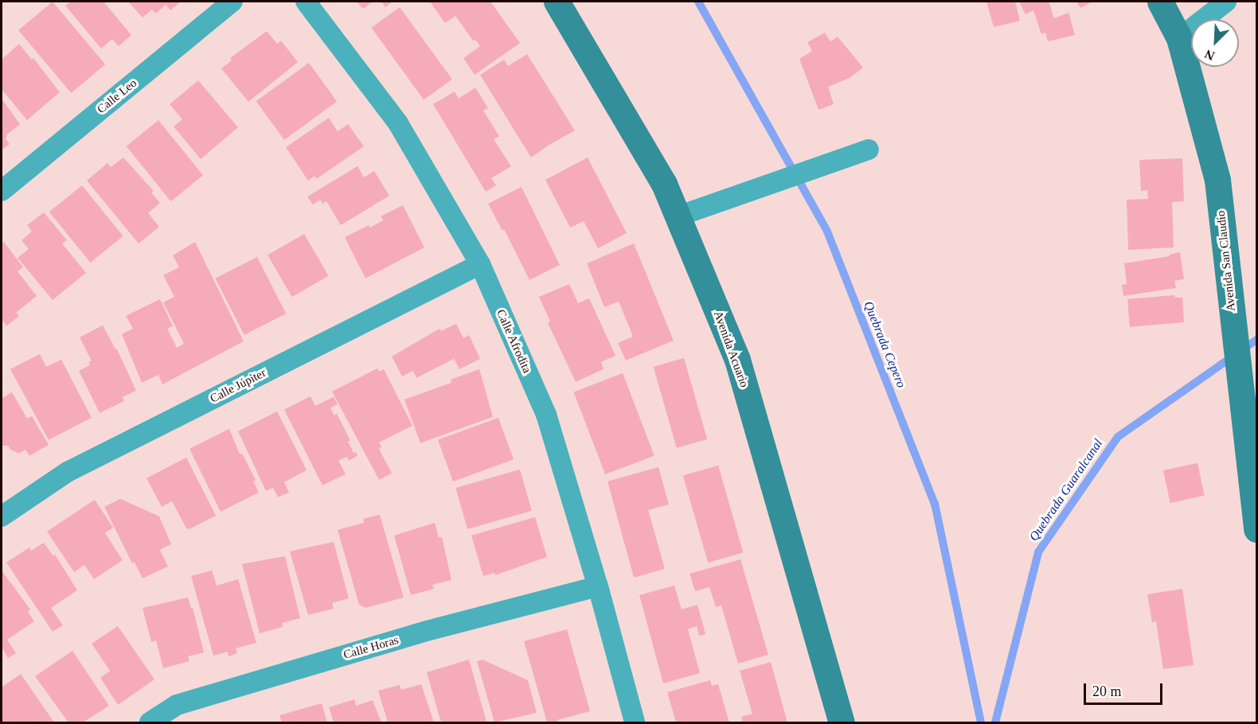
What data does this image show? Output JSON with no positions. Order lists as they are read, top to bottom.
{
  "streets": {
    "street": [
      "Calle Leo",
      "Avenida San Claudio",
      "Calle Afrodita",
      "Avenida Acuario",
      "Calle Júpiter",
      "Calle Horas"
    ]
  },
  "crossings": [
    ["Calle Afrodita", "Calle Júpiter"],
    ["Calle Afrodita", "Calle Horas"]
  ],
  "water": ["Quebrada Cepero", "Quebrada Guaralcanal"],
  "scale_bar": "20 m",
  "north": "bottom left"
}
